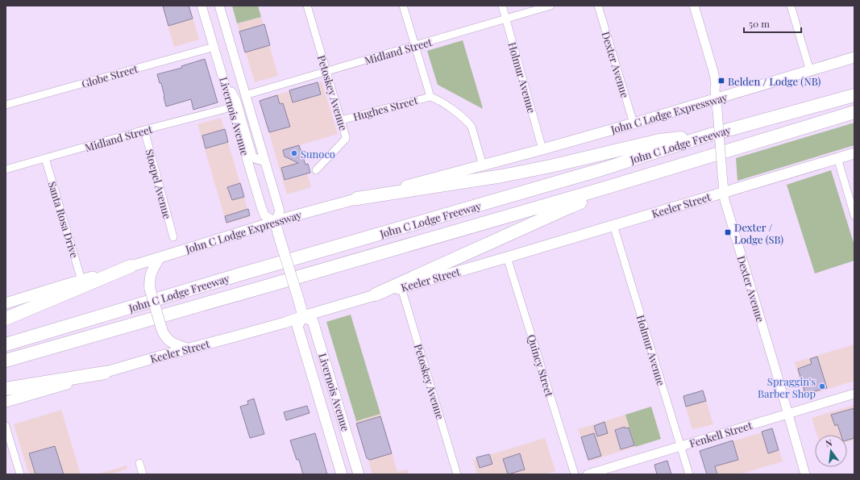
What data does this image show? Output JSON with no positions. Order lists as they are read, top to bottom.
{
  "streets": {
    "highway": ["John C Lodge Freeway"],
    "main road": ["John C Lodge Expressway", "Livernois Avenue", "Keeler Street"],
    "street": [
      "Midland Street",
      "Dexter Avenue",
      "Globe Street",
      "Holmur Avenue",
      "Petoskey Avenue",
      "Hughes Street",
      "Stoepel Avenue",
      "Santa Rosa Drive",
      "Quincy Street",
      "Fenkell Street"
    ]
  },
  "crossings": [
    ["Midland Street", "Holmur Avenue"],
    ["Midland Street", "Petoskey Avenue"],
    ["Midland Street", "Livernois Avenue"],
    ["Midland Street", "Stoepel Avenue"],
    ["Midland Street", "Santa Rosa Drive"],
    ["Dexter Avenue", "John C Lodge Expressway"],
    ["Dexter Avenue", "Keeler Street"],
    ["Dexter Avenue", "Fenkell Street"],
    ["Globe Street", "Livernois Avenue"],
    ["Holmur Avenue", "John C Lodge Expressway"],
    ["Holmur Avenue", "Keeler Street"],
    ["Holmur Avenue", "Fenkell Street"],
    ["Petoskey Avenue", "Hughes Street"],
    ["Petoskey Avenue", "Keeler Street"],
    ["John C Lodge Expressway", "Livernois Avenue"],
    ["John C Lodge Expressway", "Santa Rosa Drive"],
    ["Livernois Avenue", "Keeler Street"],
    ["Keeler Street", "Quincy Street"]
  ],
  "places": {
    "transit": ["Belden / Lodge (NB)", "Dexter / Lodge (SB)"],
    "other": ["Sunoco", "Spraggin's Barber Shop"]
  },
  "scale_bar": "50 m",
  "north": "top"
}
